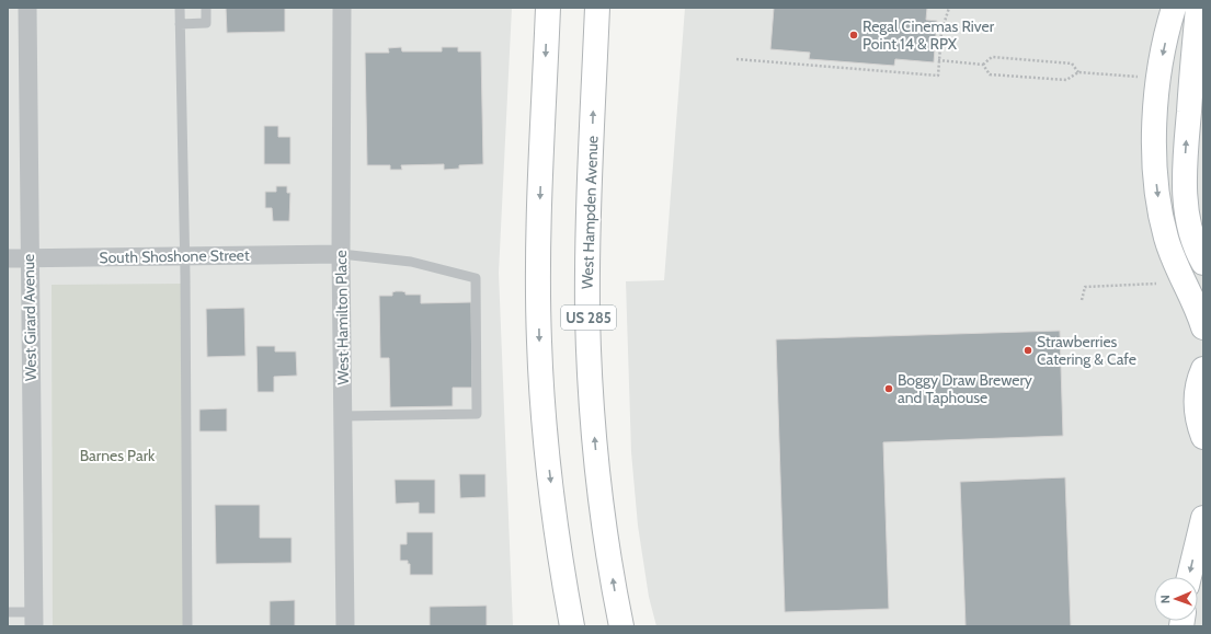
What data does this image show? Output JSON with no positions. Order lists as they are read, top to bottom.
{
  "streets": {
    "main road": ["West Hampden Avenue", "US 285"],
    "street": ["South Shoshone Street", "West Girard Avenue", "West Hamilton Place"]
  },
  "crossings": [
    ["South Shoshone Street", "West Girard Avenue"],
    ["South Shoshone Street", "West Hamilton Place"]
  ],
  "parks": ["Barnes Park"],
  "places": ["Regal Cinemas River Point 14 & RPX", "Strawberries Catering & Cafe", "Boggy Draw Brewery and Taphouse"],
  "north": "left"
}
